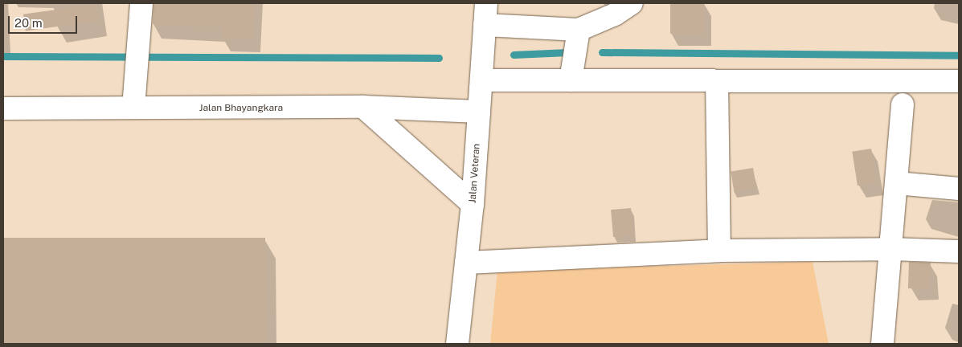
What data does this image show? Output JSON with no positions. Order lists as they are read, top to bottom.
{
  "streets": {
    "street": ["Jalan Bhayangkara", "Jalan Veteran"]
  },
  "crossings": [
    ["Jalan Bhayangkara", "Jalan Veteran"]
  ],
  "scale_bar": "20 m"
}
